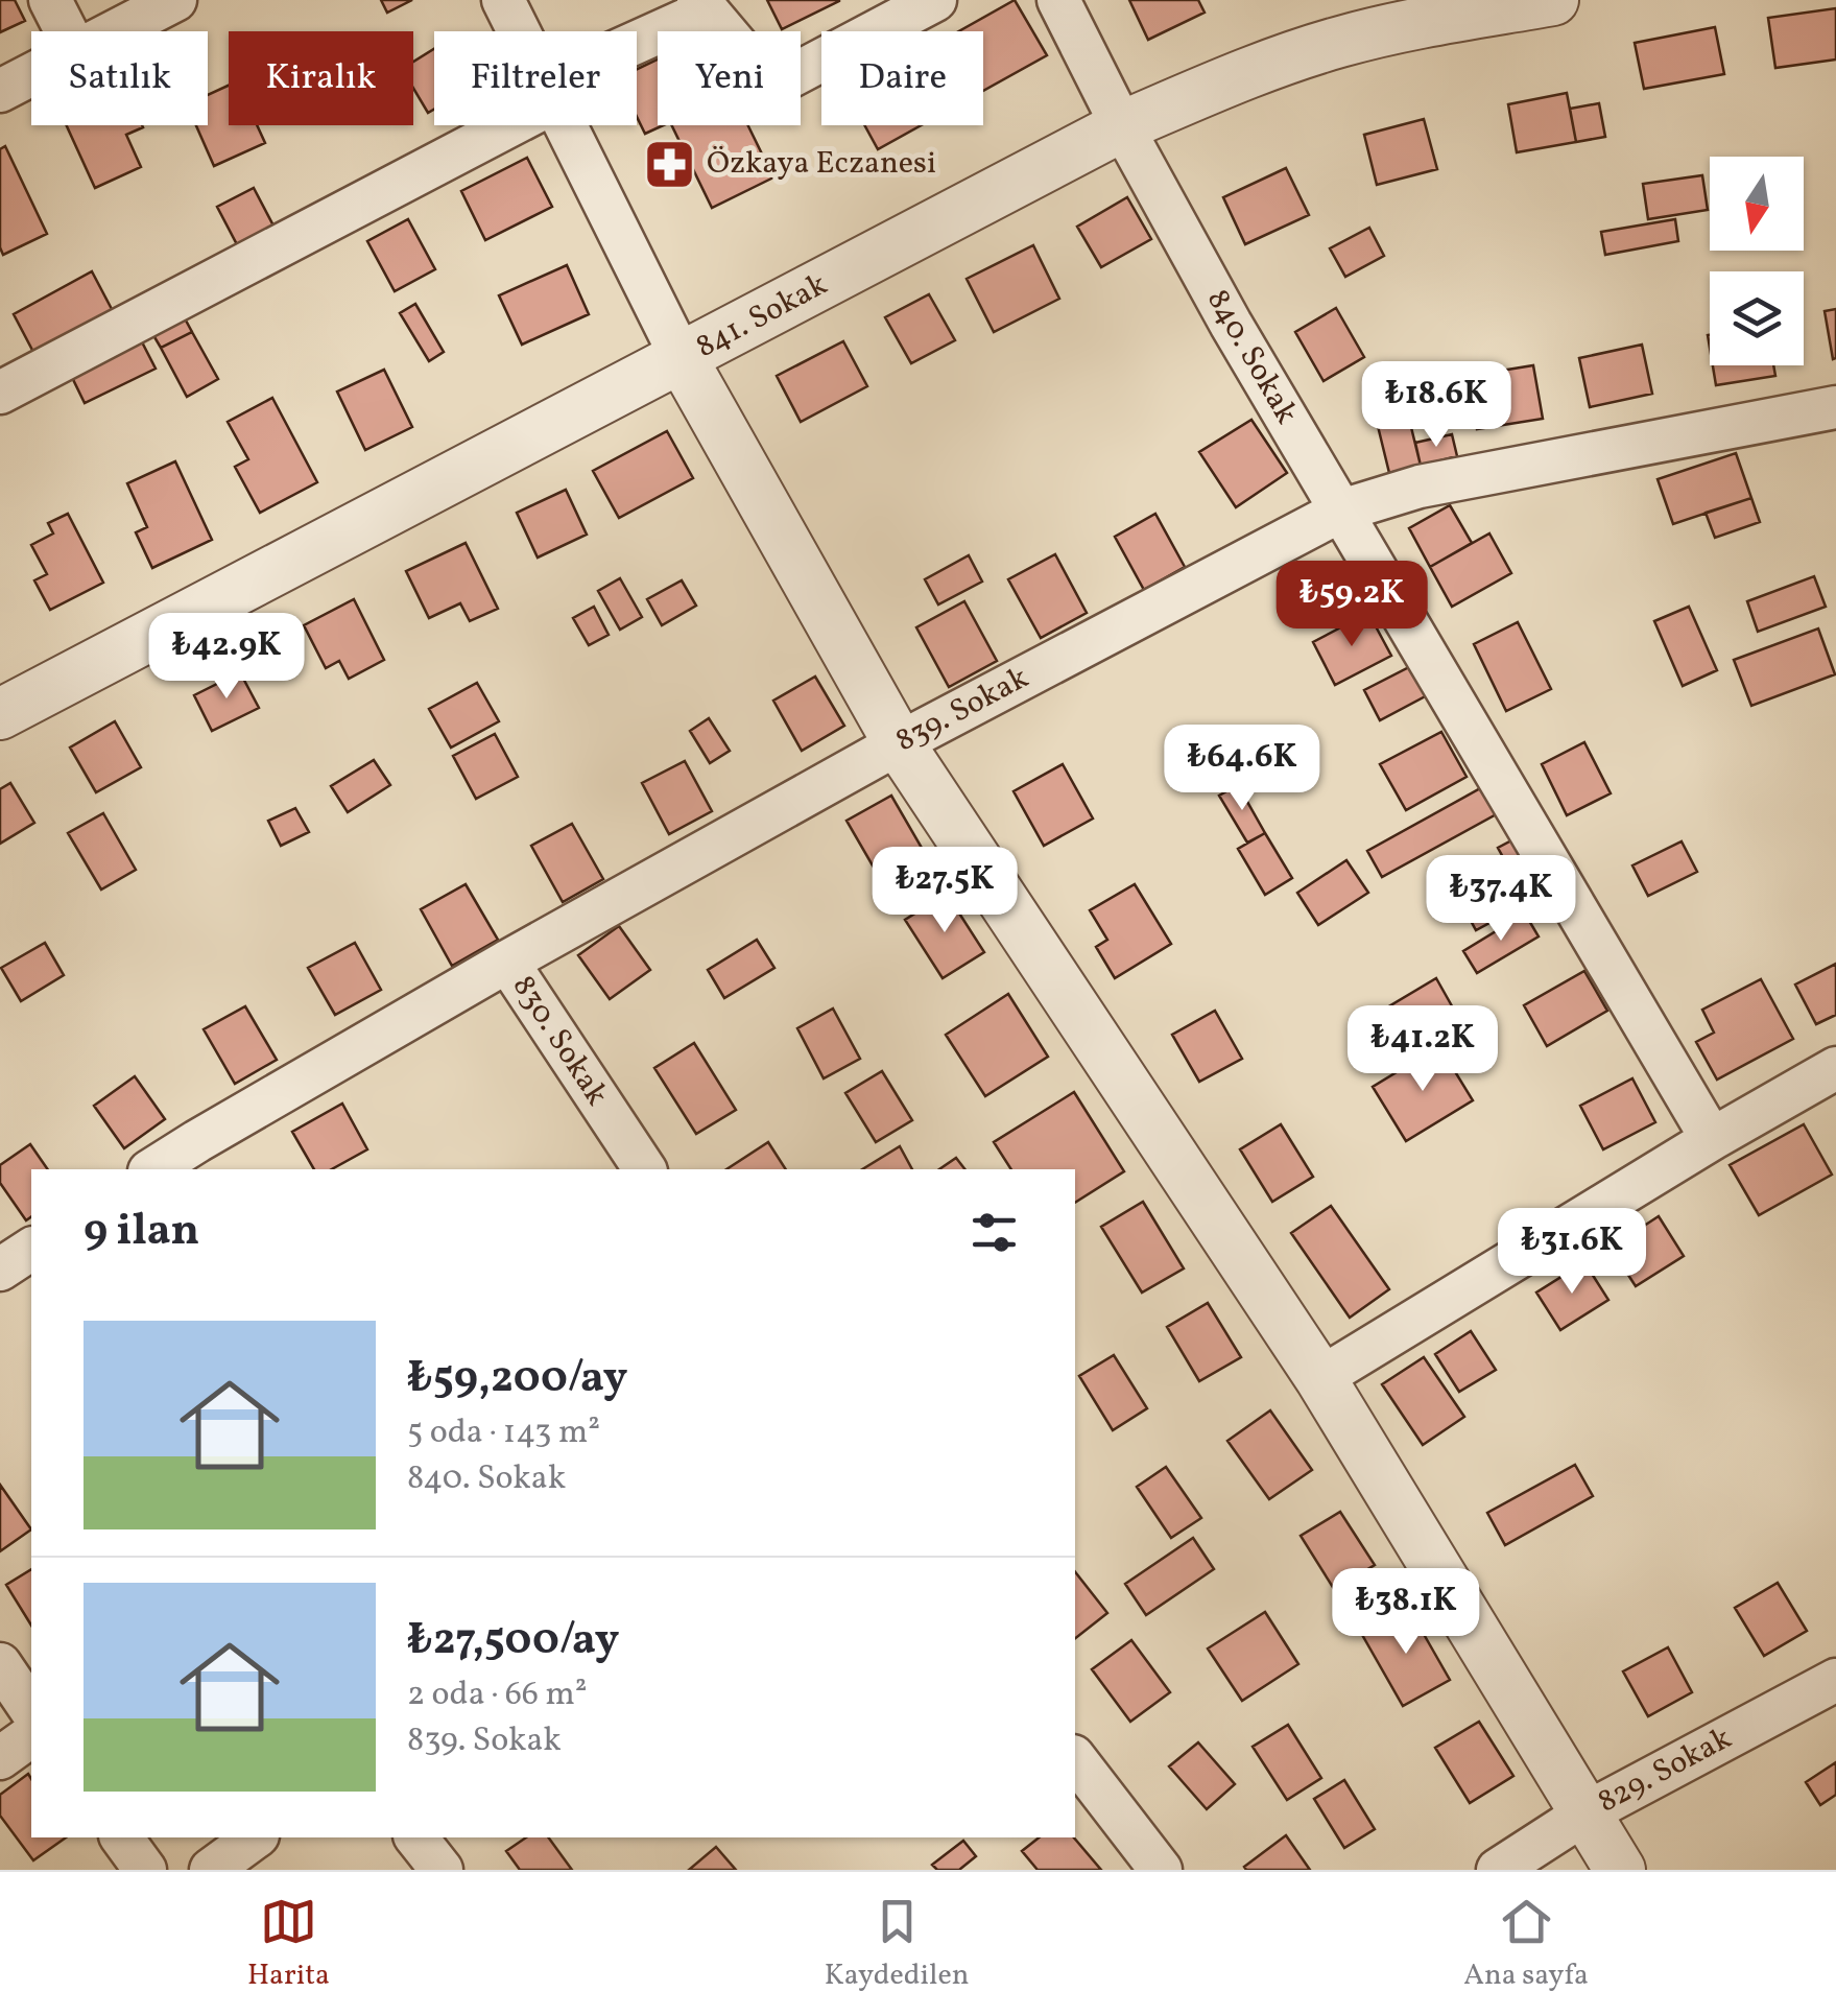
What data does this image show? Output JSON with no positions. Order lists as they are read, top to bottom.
{
  "streets": {
    "street": [
      "841. Sokak",
      "840. Sokak",
      "839. Sokak",
      "830. Sokak",
      "829. Sokak"
    ]
  },
  "crossings": [
    ["841. Sokak", "840. Sokak"],
    ["840. Sokak", "839. Sokak"],
    ["839. Sokak", "830. Sokak"]
  ],
  "places": {
    "pharmacy": ["Özkaya Eczanesi"]
  },
  "north": "bottom",
  "page": {
    "chip": [
      "Satılık",
      "Kiralık",
      "Filtreler",
      "Yeni",
      "Daire"
    ],
    "price": [
      "₺18.6K",
      "₺59.2K",
      "₺42.9K",
      "₺64.6K",
      "₺27.5K",
      "₺37.4K",
      "₺41.2K",
      "₺31.6K",
      "₺38.1K"
    ],
    "heading": "9 ilan",
    "list": [
      {
        "name": "₺59,200/ay",
        "note": "5 oda · 143 m² · 840. Sokak"
      },
      {
        "name": "₺27,500/ay",
        "note": "2 oda · 66 m² · 839. Sokak"
      }
    ],
    "tabs": ["Harita", "Kaydedilen", "Ana sayfa"]
  }
}
